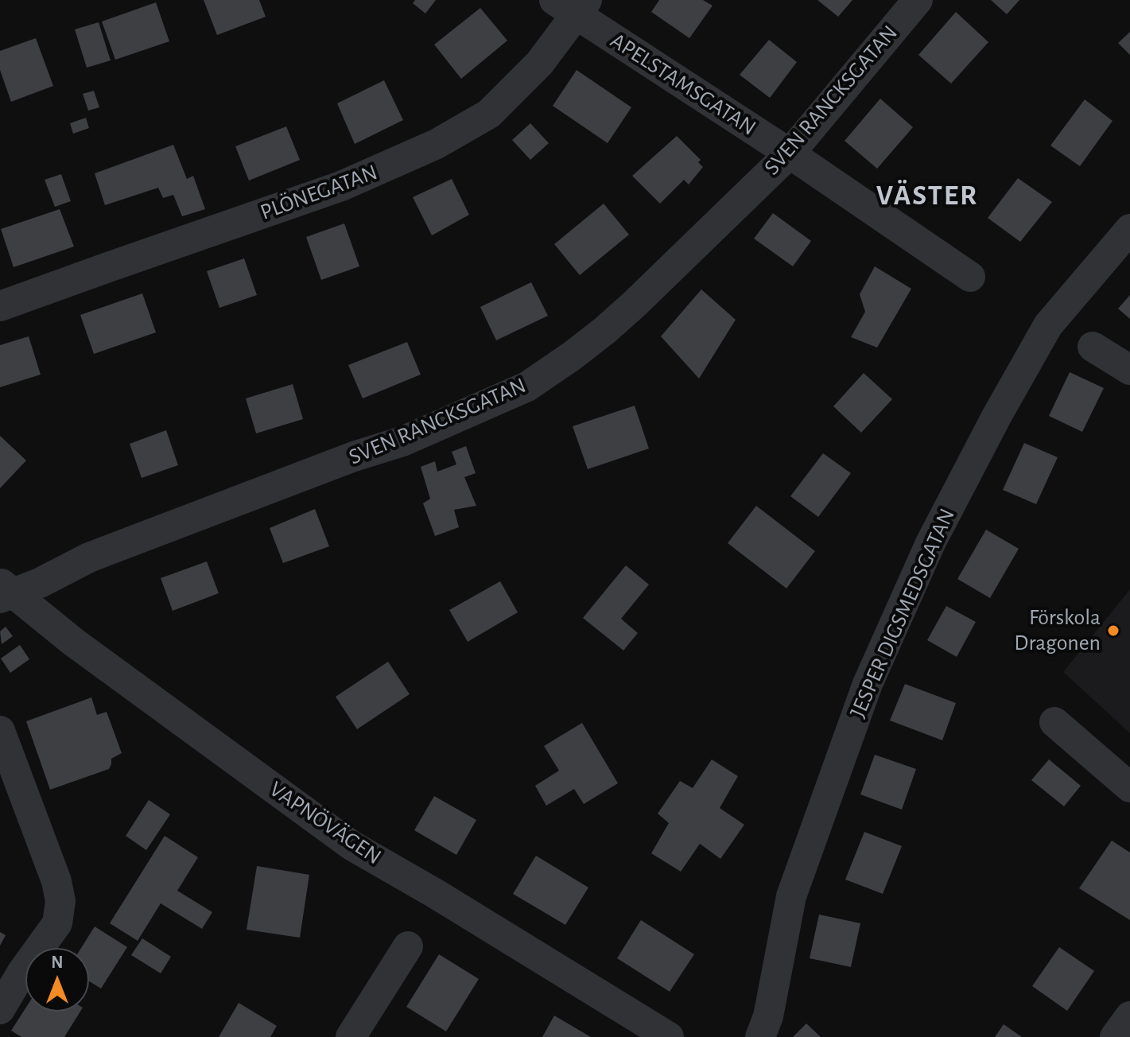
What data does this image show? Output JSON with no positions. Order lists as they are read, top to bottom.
{
  "streets": {
    "street": [
      "APELSTAMSGATAN",
      "SVEN RANCKSGATAN",
      "PLÖNEGATAN",
      "JESPER DIGSMEDSGATAN",
      "VAPNÖVÄGEN"
    ]
  },
  "crossings": [
    ["APELSTAMSGATAN", "SVEN RANCKSGATAN"],
    ["APELSTAMSGATAN", "PLÖNEGATAN"],
    ["SVEN RANCKSGATAN", "VAPNÖVÄGEN"]
  ],
  "districts": ["VÄSTER"],
  "places": ["Förskola Dragonen"],
  "north": "top"
}
